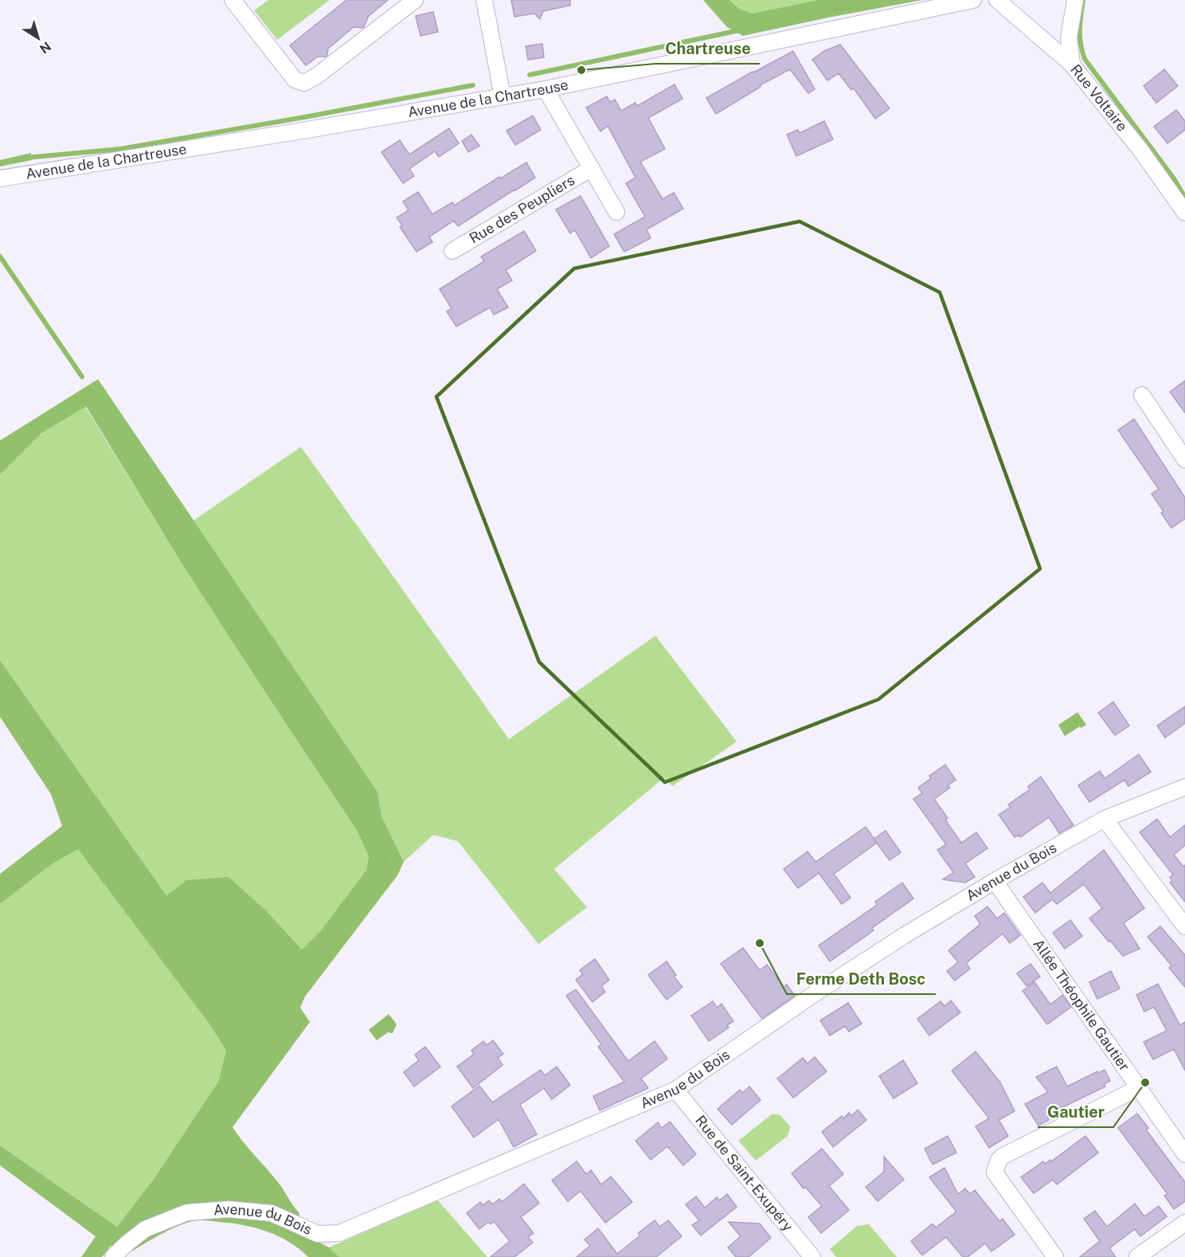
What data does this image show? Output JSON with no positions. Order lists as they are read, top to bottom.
{
  "streets": {
    "street": [
      "Avenue de la Chartreuse",
      "Rue Voltaire",
      "Rue des Peupliers",
      "Avenue du Bois",
      "Allée Théophile Gautier",
      "Rue de Saint-Exupéry"
    ]
  },
  "crossings": [
    ["Avenue du Bois", "Allée Théophile Gautier"],
    ["Avenue du Bois", "Rue de Saint-Exupéry"]
  ],
  "places": ["Chartreuse", "Ferme Deth Bosc", "Gautier"],
  "north": "bottom right"
}
